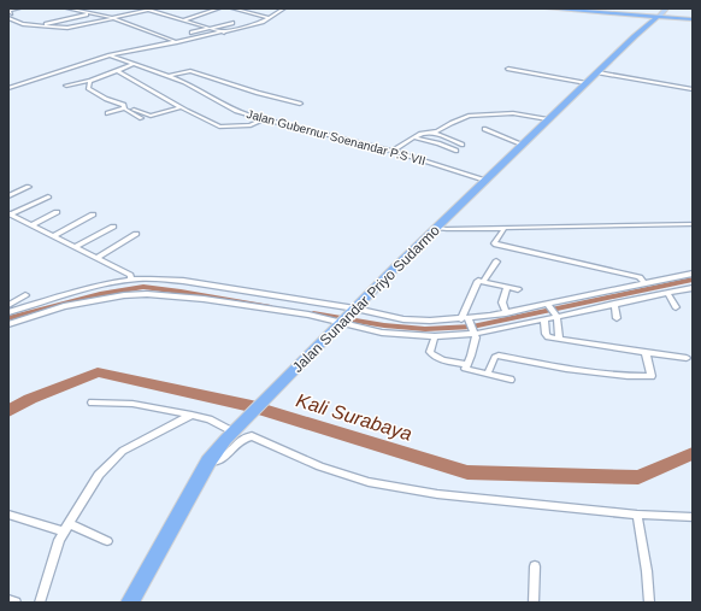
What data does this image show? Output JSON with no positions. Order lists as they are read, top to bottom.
{
  "streets": {
    "highway": ["Jalan Sunandar Priyo Sudarmo"],
    "street": ["Jalan Gubernur Soenandar P.S VII"]
  },
  "crossings": [
    ["Jalan Gubernur Soenandar P.S VII", "Jalan Sunandar Priyo Sudarmo"]
  ],
  "water": ["Kali Surabaya"]
}
